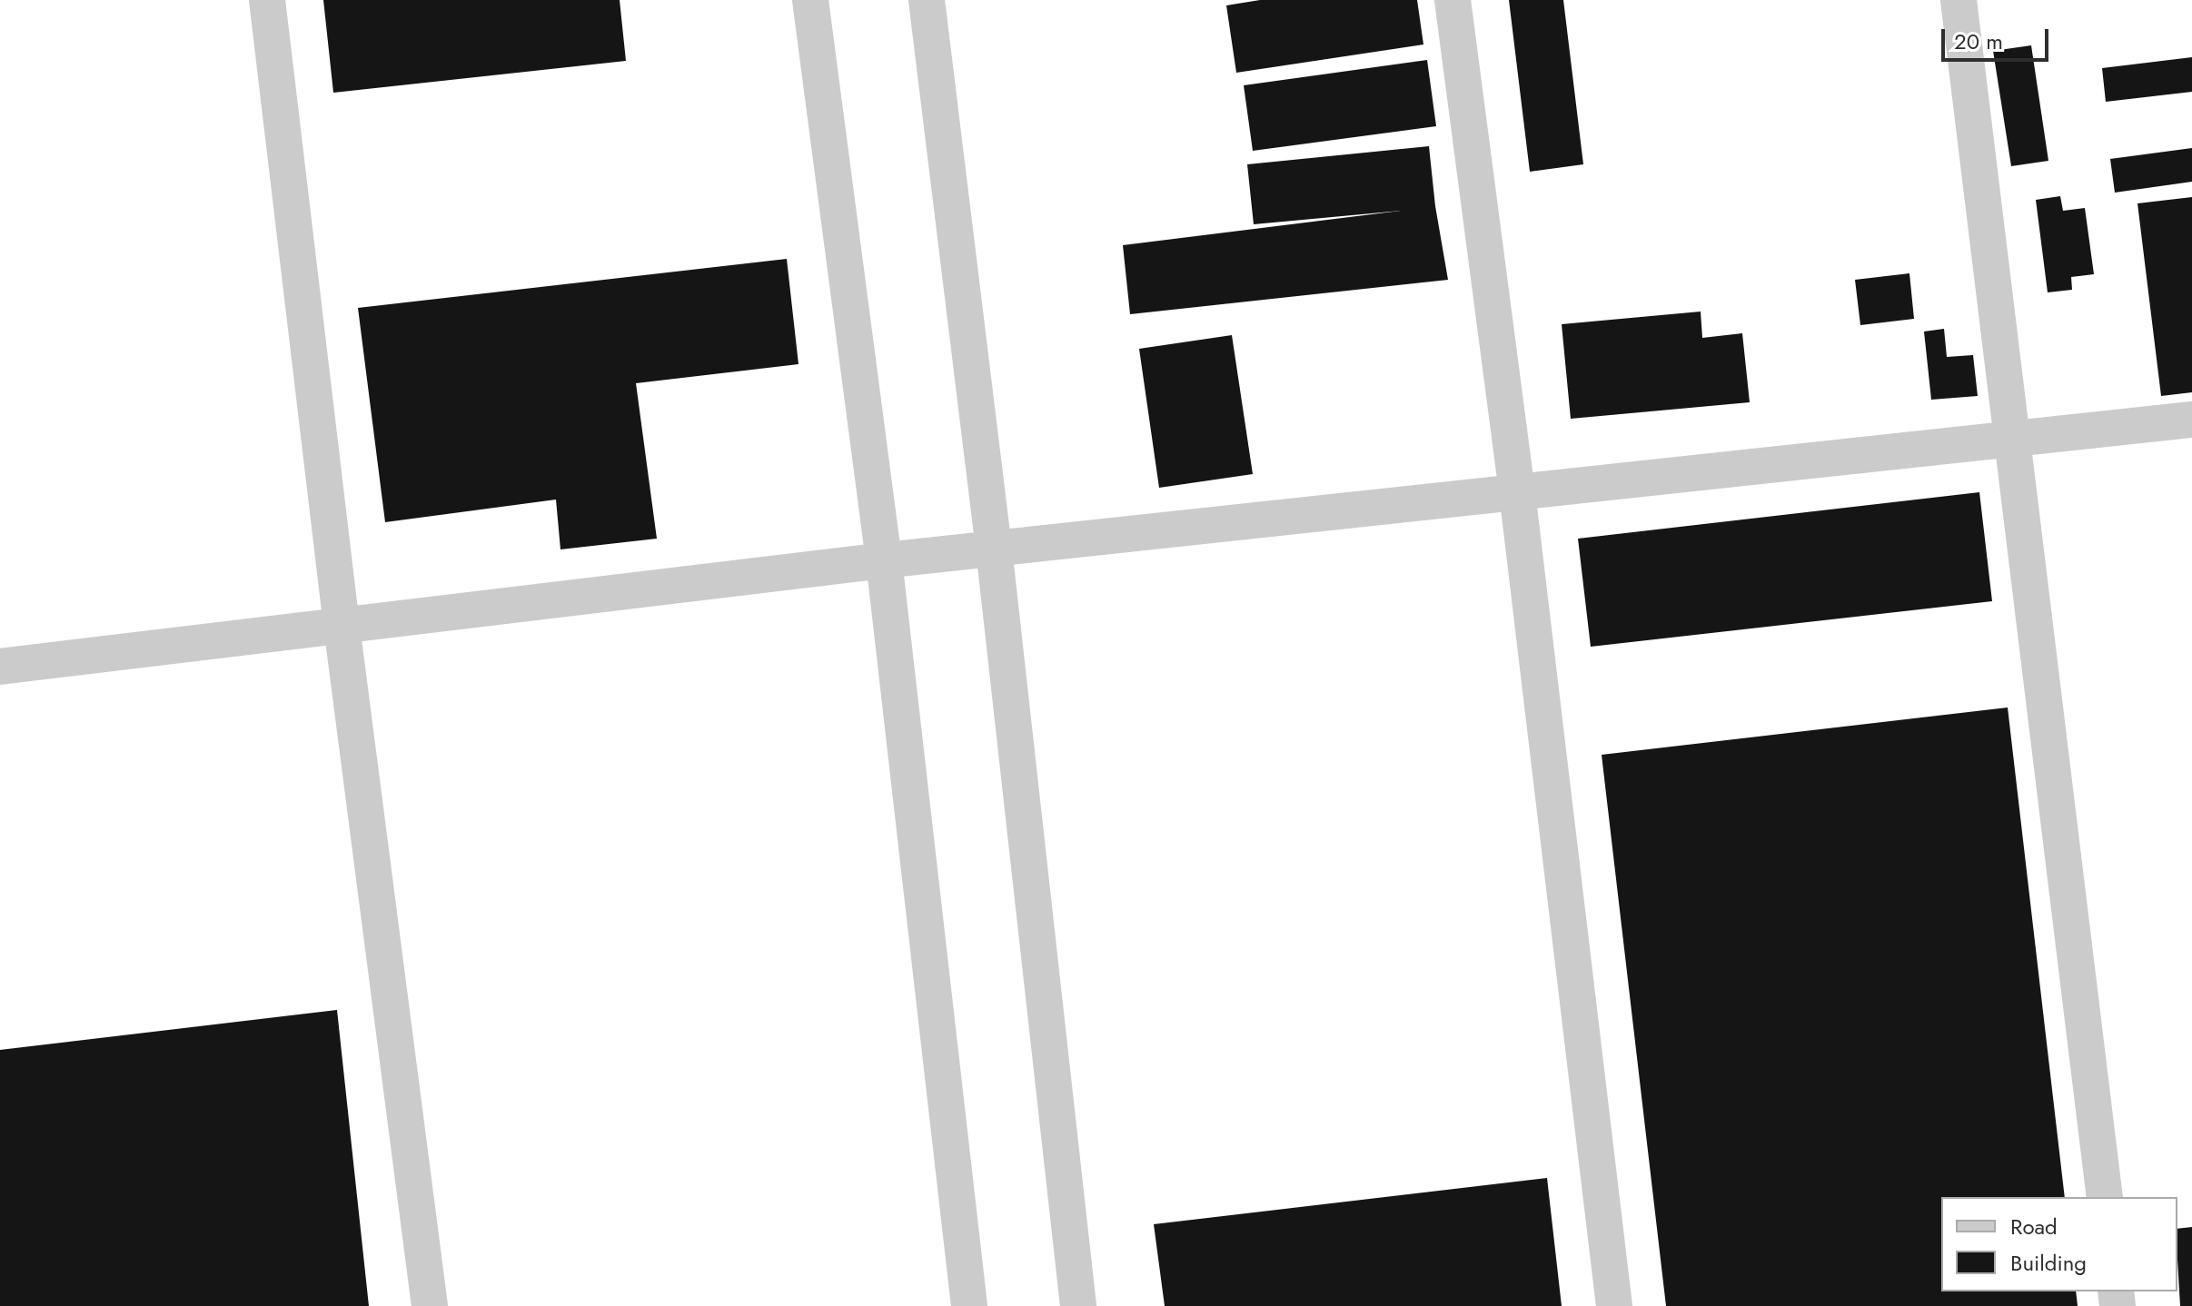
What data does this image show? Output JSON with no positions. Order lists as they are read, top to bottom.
{
  "legend": ["Road", "Building"],
  "scale_bar": "20 m"
}
